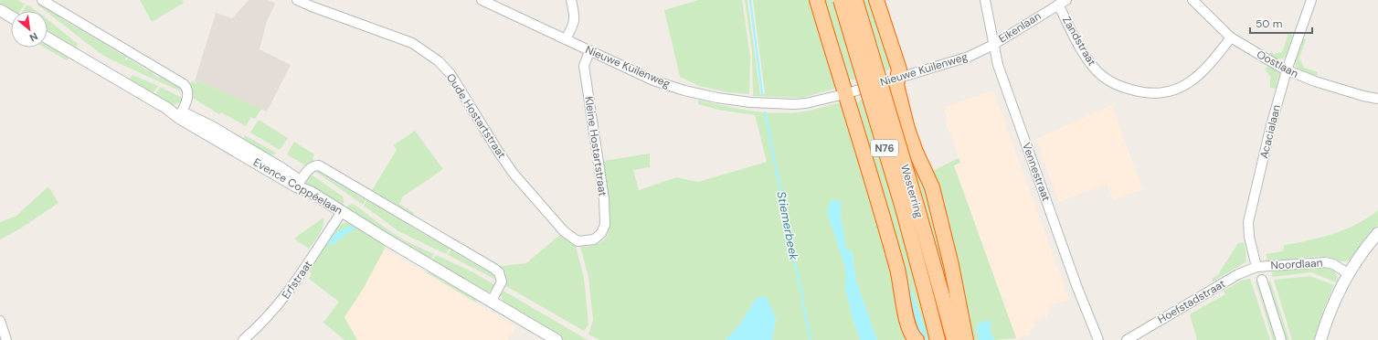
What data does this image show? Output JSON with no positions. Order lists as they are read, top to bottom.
{
  "streets": {
    "highway": ["N76", "Westerring"],
    "street": [
      "Eikenlaan",
      "Zandstraat",
      "Oostlaan",
      "Nieuwe Kuilenweg",
      "Oude Hostartstraat",
      "Acacialaan",
      "Kleine Hostartstraat",
      "Vennestraat",
      "Evence Coppéelaan",
      "Noordlaan",
      "Erfstraat",
      "Hoefstadstraat"
    ]
  },
  "crossings": [
    ["Eikenlaan", "Zandstraat"],
    ["Eikenlaan", "Nieuwe Kuilenweg"],
    ["Eikenlaan", "Vennestraat"],
    ["Zandstraat", "Oostlaan"],
    ["Oostlaan", "Acacialaan"],
    ["Nieuwe Kuilenweg", "Kleine Hostartstraat"],
    ["Nieuwe Kuilenweg", "Vennestraat"],
    ["Oude Hostartstraat", "Kleine Hostartstraat"],
    ["Acacialaan", "Noordlaan"],
    ["Acacialaan", "Hoefstadstraat"],
    ["Evence Coppéelaan", "Erfstraat"],
    ["Noordlaan", "Hoefstadstraat"]
  ],
  "water": ["Stiemerbeek"],
  "scale_bar": "50 m",
  "north": "bottom right"
}
